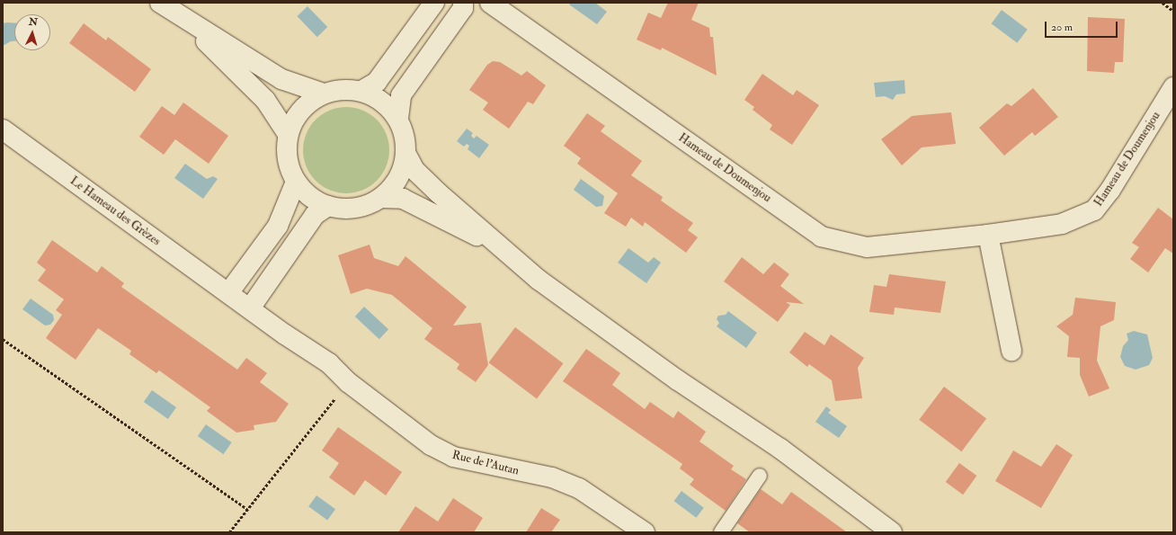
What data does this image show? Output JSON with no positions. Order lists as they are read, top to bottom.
{
  "streets": {
    "street": ["Hameau de Doumenjou", "Le Hameau des Grèzes", "Rue de l'Autan"]
  },
  "crossings": [
    ["Le Hameau des Grèzes", "Rue de l'Autan"]
  ],
  "scale_bar": "20 m",
  "north": "top"
}
